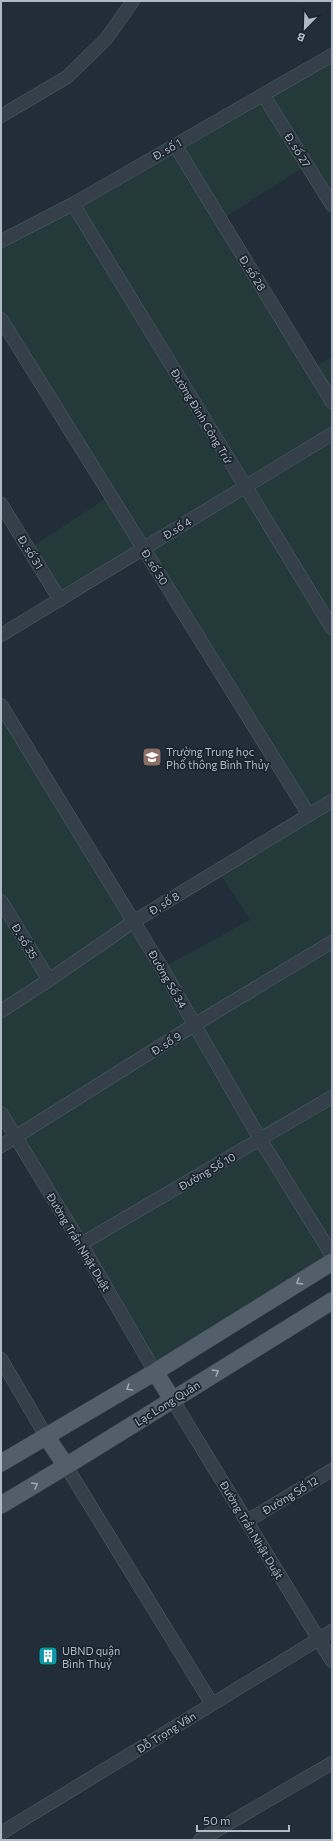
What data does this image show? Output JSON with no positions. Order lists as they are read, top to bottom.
{
  "streets": {
    "main road": ["Lạc Long Quân"],
    "street": [
      "Đ. số 1",
      "Đ. số 27",
      "Đ. số 28",
      "Đường Đinh Công Trứ",
      "Đ.số 4",
      "Đ. số 31",
      "Đ. số 30",
      "Đ, số 8",
      "Đ. số 35",
      "Đường Số 34",
      "Đ. số 9",
      "Đường Số 10",
      "Đường Trần Nhật Duật",
      "Đường Số 12",
      "Đỗ Trọng Văn"
    ]
  },
  "crossings": [
    ["Đ. số 1", "Đ. số 27"],
    ["Đ. số 1", "Đ. số 28"],
    ["Đ. số 1", "Đường Đinh Công Trứ"],
    ["Đường Đinh Công Trứ", "Đ.số 4"],
    ["Đ.số 4", "Đ. số 31"],
    ["Đ.số 4", "Đ. số 30"],
    ["Đ. số 30", "Đ, số 8"],
    ["Đ, số 8", "Đ. số 35"],
    ["Đ, số 8", "Đường Số 34"],
    ["Đường Số 34", "Đ. số 9"],
    ["Đường Số 34", "Đường Số 10"],
    ["Đ. số 9", "Đường Trần Nhật Duật"],
    ["Đường Số 10", "Đường Trần Nhật Duật"],
    ["Đường Trần Nhật Duật", "Lạc Long Quân"],
    ["Đường Trần Nhật Duật", "Đường Số 12"],
    ["Đường Trần Nhật Duật", "Đỗ Trọng Văn"]
  ],
  "places": {
    "school or university": ["Trường Trung học Phổ thông Bình Thủy"],
    "building": ["UBND quận Bình Thuỷ"]
  },
  "scale_bar": "50 m",
  "north": "bottom left"
}
